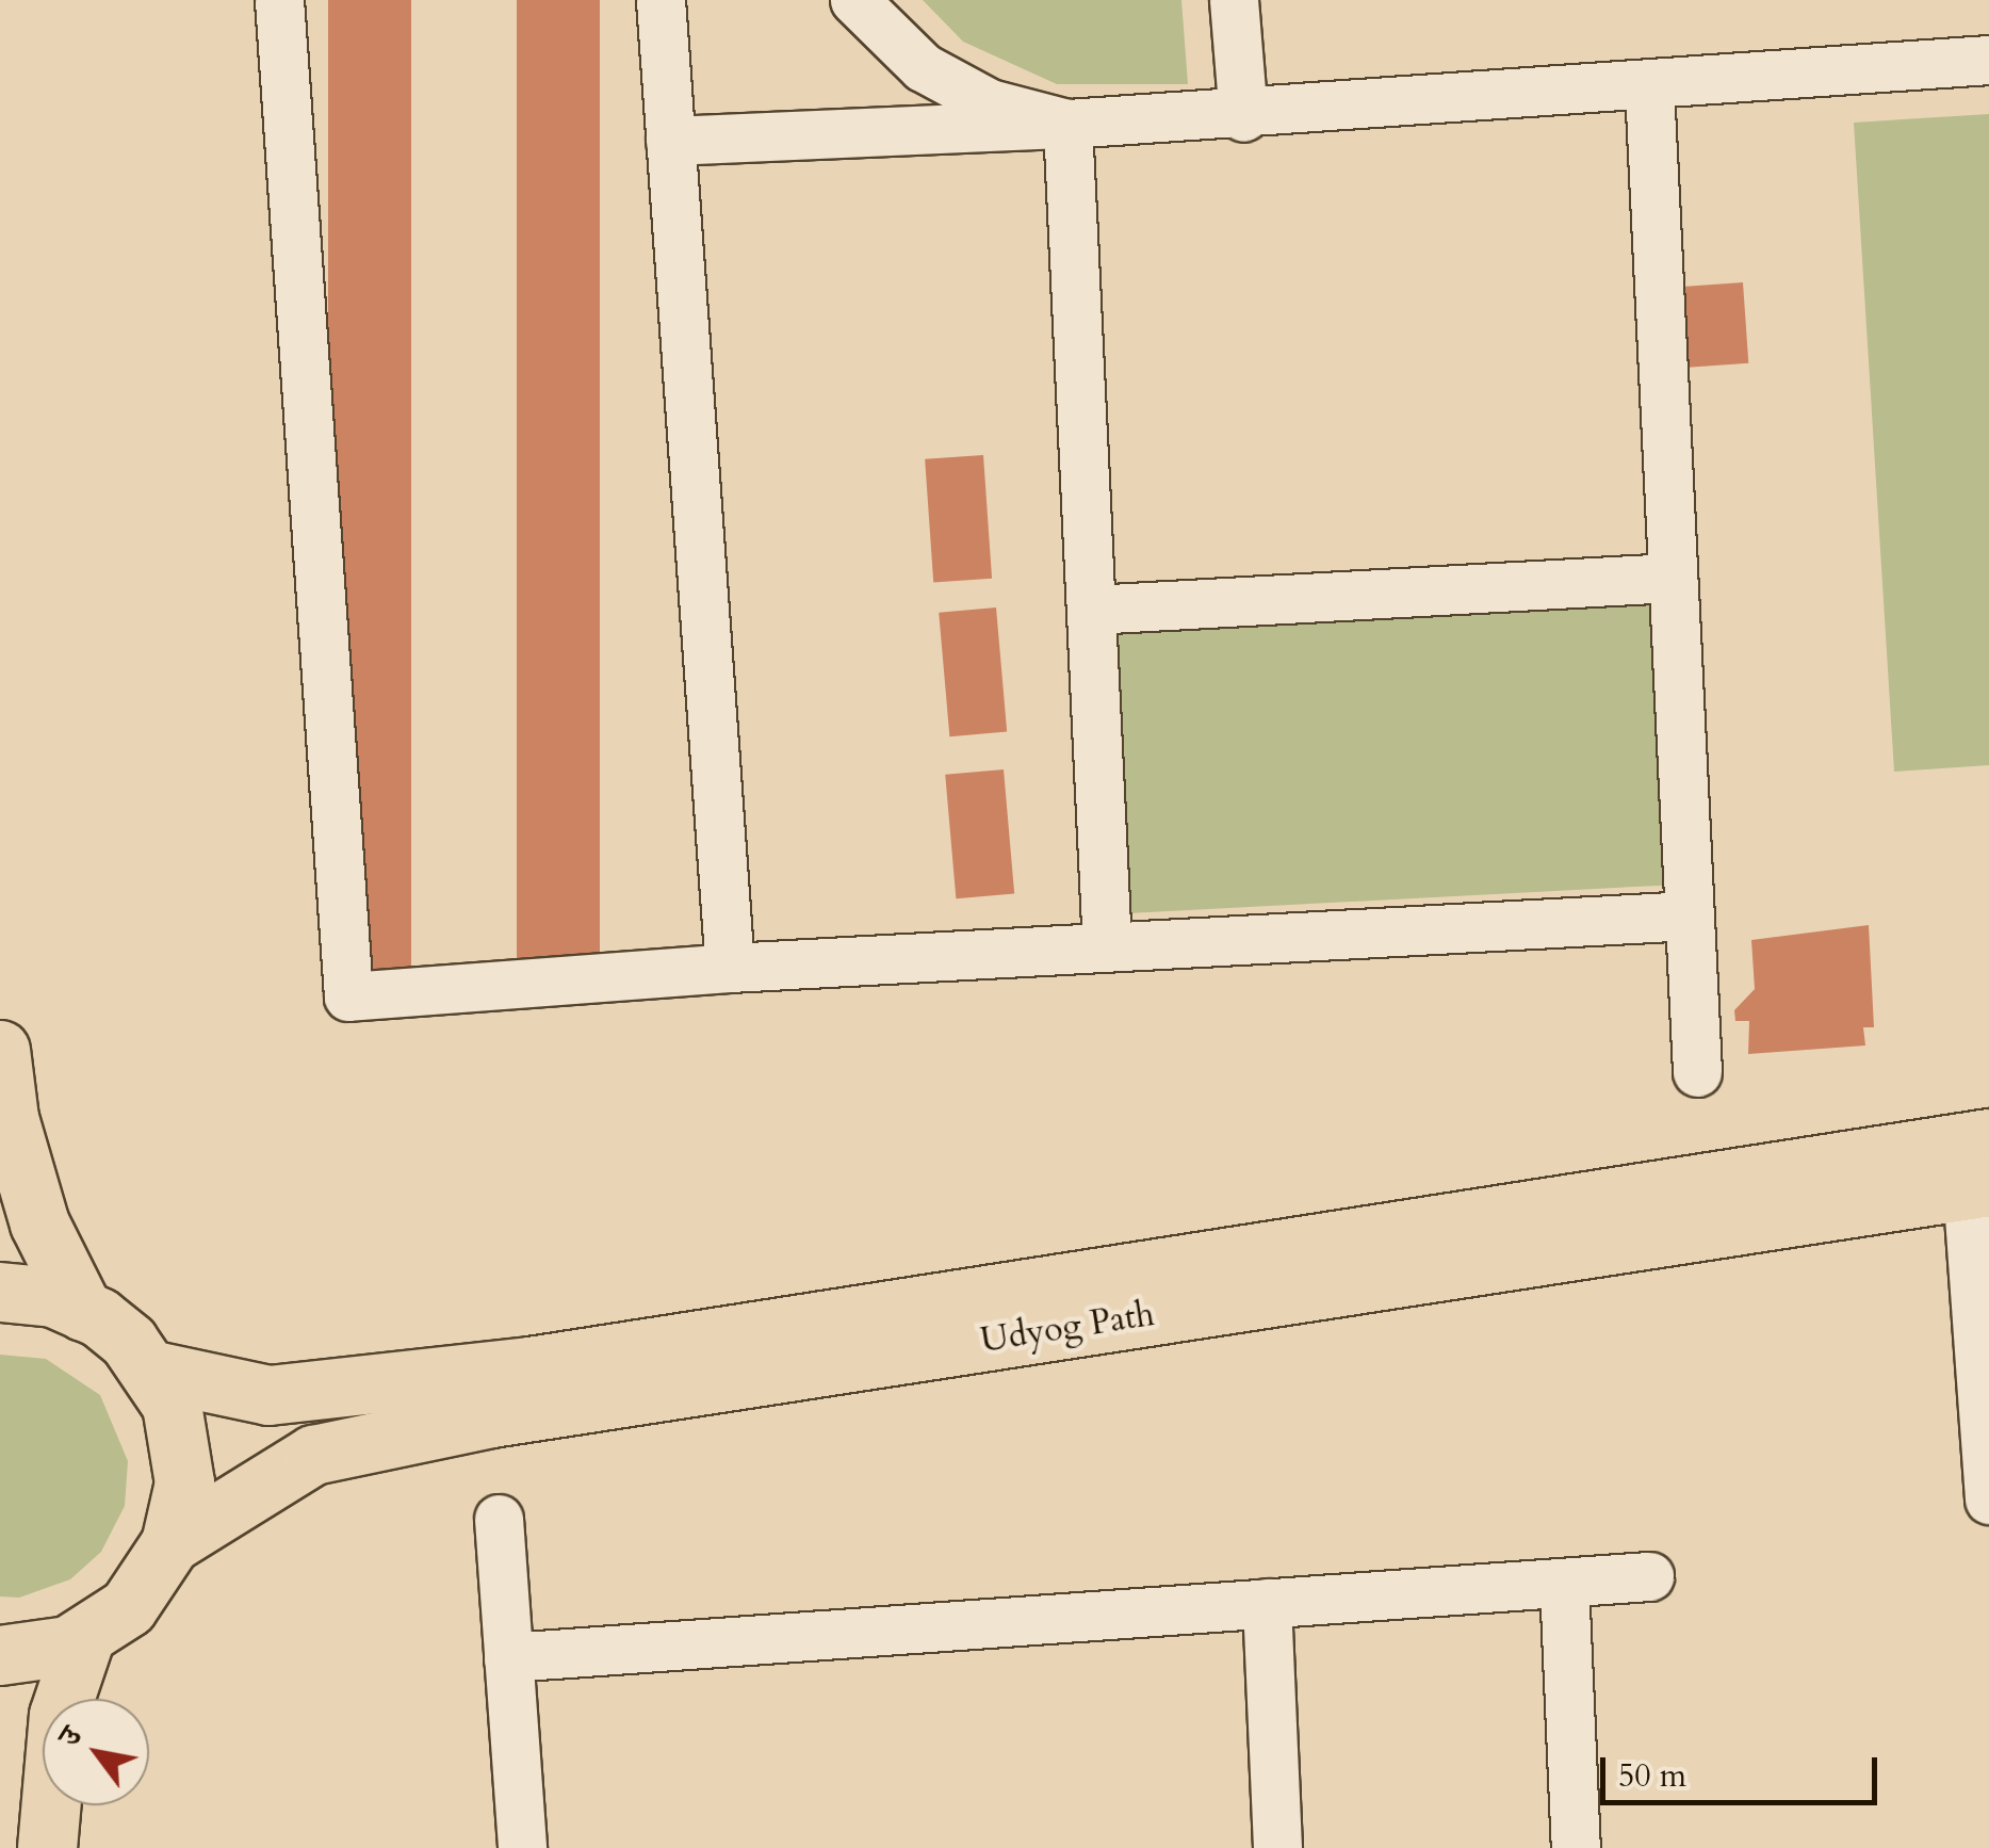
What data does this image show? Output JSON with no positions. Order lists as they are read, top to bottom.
{
  "streets": {
    "main road": ["Udyog Path"]
  },
  "scale_bar": "50 m",
  "north": "top left"
}
